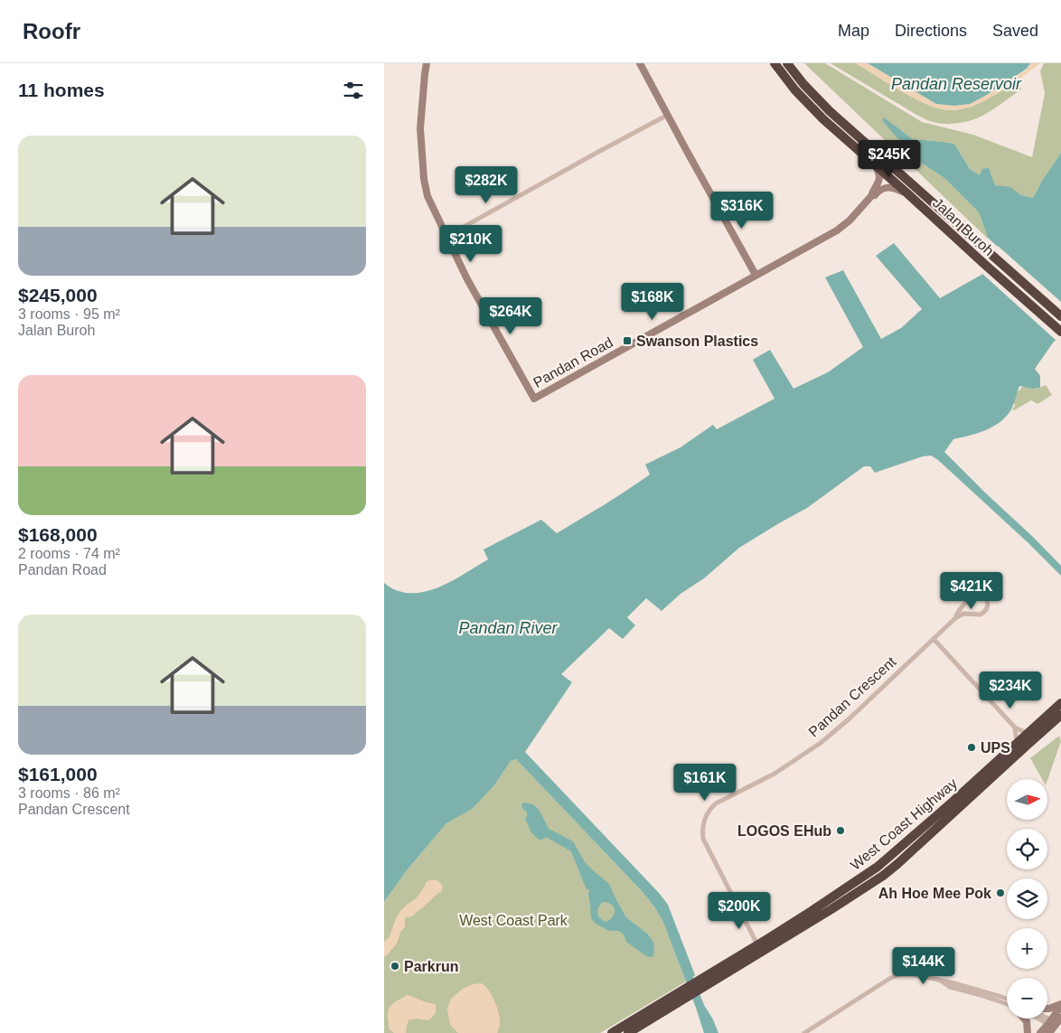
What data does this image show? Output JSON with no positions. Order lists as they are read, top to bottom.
{
  "streets": {
    "highway": ["Jalan Buroh", "West Coast Highway"],
    "street": ["Pandan Road", "Pandan Crescent"]
  },
  "crossings": [
    ["Jalan Buroh", "Pandan Road"],
    ["Pandan Crescent", "West Coast Highway"]
  ],
  "water": ["Pandan Reservoir", "Pandan River"],
  "parks": ["West Coast Park"],
  "places": {
    "transit": ["Swanson Plastics"],
    "other": [
      "UPS",
      "LOGOS EHub",
      "Ah Hoe Mee Pok",
      "Parkrun"
    ]
  },
  "north": "right",
  "page": {
    "header": "Roofr",
    "nav": ["Map", "Directions", "Saved"],
    "heading": "11 homes",
    "list": [
      {
        "name": "$245,000",
        "note": "3 rooms · 95 m² · Jalan Buroh"
      },
      {
        "name": "$168,000",
        "note": "2 rooms · 74 m² · Pandan Road"
      },
      {
        "name": "$161,000",
        "note": "3 rooms · 86 m² · Pandan Crescent"
      }
    ],
    "price": [
      "$245K",
      "$282K",
      "$316K",
      "$210K",
      "$168K",
      "$264K",
      "$421K",
      "$234K",
      "$161K",
      "$200K",
      "$144K"
    ],
    "map_buttons": ["+", "−"]
  }
}
